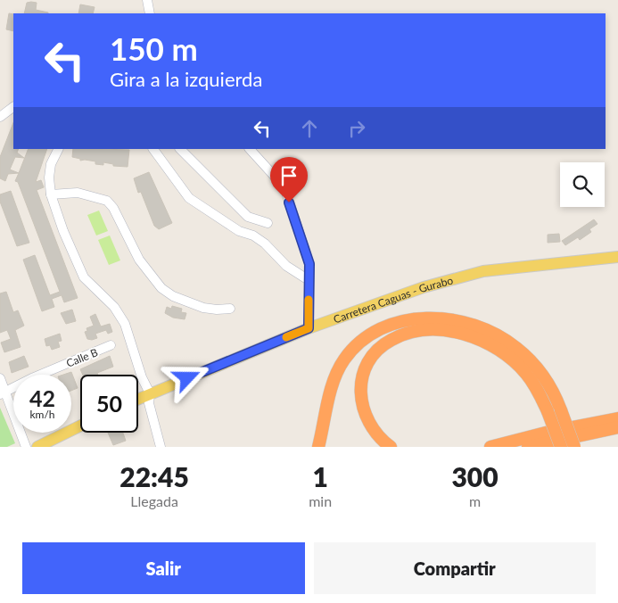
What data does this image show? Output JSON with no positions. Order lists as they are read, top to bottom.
{
  "streets": {
    "main road": ["Carretera Caguas - Gurabo"],
    "street": ["Calle B"]
  },
  "page": {
    "turn": ["150 m", "Gira a la izquierda"],
    "speed": "42 km/h",
    "limit": "50",
    "eta": [
      "22:45",
      "Llegada",
      "1",
      "min",
      "300",
      "m"
    ],
    "buttons": ["Salir", "Compartir"]
  }
}
